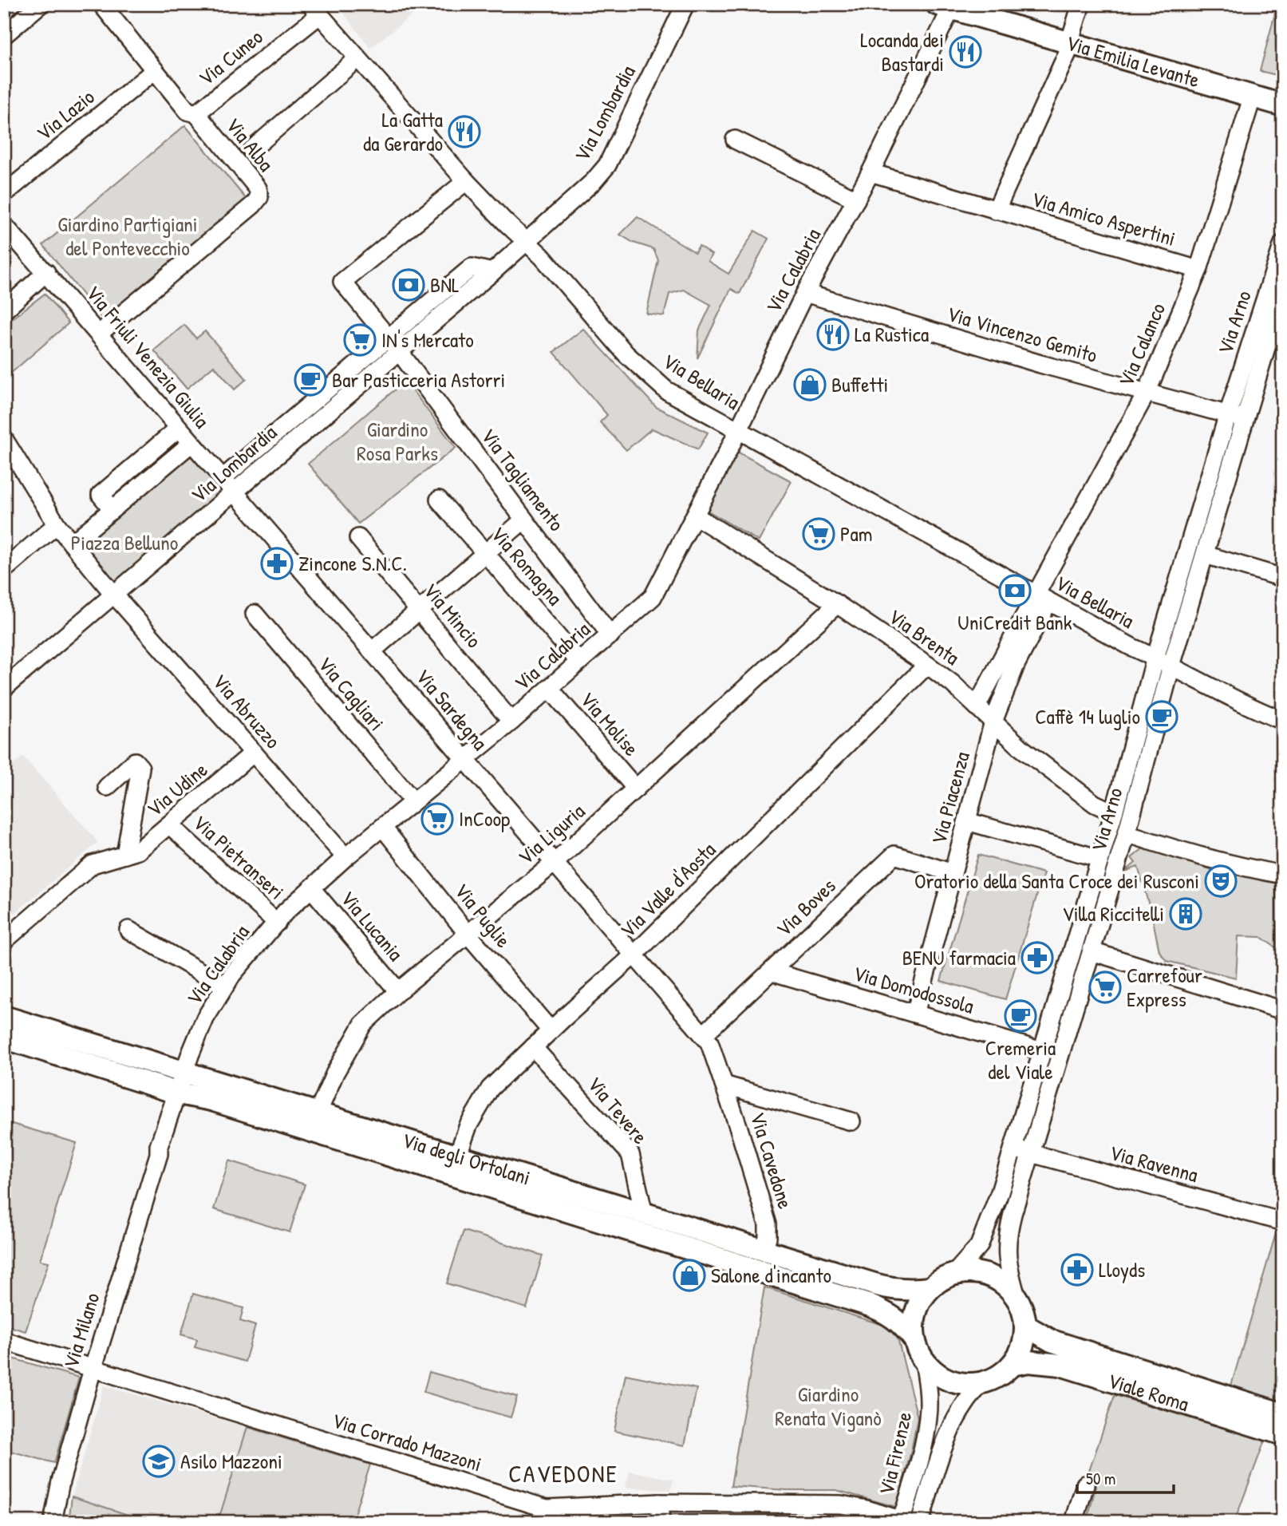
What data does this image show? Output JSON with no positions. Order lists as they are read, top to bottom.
{
  "streets": {
    "main road": ["Via Emilia Levante", "Via degli Ortolani", "Viale Roma"],
    "street": [
      "Via Cuneo",
      "Via Lombardia",
      "Via Lazio",
      "Via Alba",
      "Via Amico Aspertini",
      "Via Calabria",
      "Via Arno",
      "Via Vincenzo Gemito",
      "Via Calanco",
      "Via Friuli Venezia Giulia",
      "Via Bellaria",
      "Via Tagliamento",
      "Via Romagna",
      "Via Mincio",
      "Via Brenta",
      "Via Cagliari",
      "Via Sardegna",
      "Via Abruzzo",
      "Via Molise",
      "Via Udine",
      "Via Piacenza",
      "Via Liguria",
      "Via Pietranseri",
      "Via Valle d'Aosta",
      "Via Boves",
      "Via Puglie",
      "Via Lucania",
      "Via Domodossola",
      "Via Tevere",
      "Via Cavedone",
      "Via Ravenna",
      "Via Milano",
      "Via Corrado Mazzoni",
      "Via Firenze"
    ]
  },
  "crossings": [
    ["Via Cuneo", "Via Alba"],
    ["Via Cuneo", "Via Bellaria"],
    ["Via Emilia Levante", "Via Amico Aspertini"],
    ["Via Emilia Levante", "Via Calabria"],
    ["Via Emilia Levante", "Via Calanco"],
    ["Via Lombardia", "Via Friuli Venezia Giulia"],
    ["Via Lombardia", "Via Bellaria"],
    ["Via Lombardia", "Via Tagliamento"],
    ["Via Lombardia", "Via Sardegna"],
    ["Via Lombardia", "Via Abruzzo"],
    ["Via Alba", "Via Friuli Venezia Giulia"],
    ["Via Amico Aspertini", "Via Calabria"],
    ["Via Amico Aspertini", "Via Calanco"],
    ["Via Calabria", "Via Vincenzo Gemito"],
    ["Via Calabria", "Via Bellaria"],
    ["Via Calabria", "Via Tagliamento"],
    ["Via Calabria", "Via Romagna"],
    ["Via Calabria", "Via Mincio"],
    ["Via Calabria", "Via Brenta"],
    ["Via Calabria", "Via Cagliari"],
    ["Via Calabria", "Via Sardegna"],
    ["Via Calabria", "Via Abruzzo"],
    ["Via Calabria", "Via Molise"],
    ["Via Calabria", "Via Pietranseri"],
    ["Via Calabria", "Via Puglie"],
    ["Via Calabria", "Via Lucania"],
    ["Via Calabria", "Via degli Ortolani"],
    ["Via Calabria", "Via Milano"],
    ["Via Arno", "Via Vincenzo Gemito"],
    ["Via Arno", "Via Bellaria"],
    ["Via Arno", "Via Brenta"],
    ["Via Arno", "Via Domodossola"],
    ["Via Arno", "Via degli Ortolani"],
    ["Via Arno", "Via Ravenna"],
    ["Via Arno", "Viale Roma"],
    ["Via Arno", "Via Firenze"],
    ["Via Vincenzo Gemito", "Via Calanco"],
    ["Via Calanco", "Via Bellaria"],
    ["Via Calanco", "Via Piacenza"],
    ["Via Friuli Venezia Giulia", "Via Sardegna"],
    ["Via Bellaria", "Via Piacenza"],
    ["Via Brenta", "Via Piacenza"],
    ["Via Brenta", "Via Liguria"],
    ["Via Brenta", "Via Valle d'Aosta"],
    ["Via Sardegna", "Via Liguria"],
    ["Via Sardegna", "Via Valle d'Aosta"],
    ["Via Sardegna", "Via Cavedone"],
    ["Via Abruzzo", "Via Udine"],
    ["Via Molise", "Via Liguria"],
    ["Via Udine", "Via Pietranseri"],
    ["Via Piacenza", "Via Boves"],
    ["Via Piacenza", "Via Domodossola"],
    ["Via Liguria", "Via Puglie"],
    ["Via Liguria", "Via Lucania"],
    ["Via Liguria", "Via degli Ortolani"],
    ["Via Valle d'Aosta", "Via Puglie"],
    ["Via Valle d'Aosta", "Via Tevere"],
    ["Via Valle d'Aosta", "Via degli Ortolani"],
    ["Via Valle d'Aosta", "Via Cavedone"],
    ["Via Boves", "Via Domodossola"],
    ["Via Boves", "Via Cavedone"],
    ["Via Tevere", "Via degli Ortolani"],
    ["Via degli Ortolani", "Via Cavedone"],
    ["Via degli Ortolani", "Via Milano"],
    ["Via degli Ortolani", "Viale Roma"],
    ["Via degli Ortolani", "Via Firenze"],
    ["Via Milano", "Via Corrado Mazzoni"],
    ["Viale Roma", "Via Firenze"],
    ["Via Corrado Mazzoni", "Via Firenze"]
  ],
  "districts": ["CAVEDONE"],
  "parks": [
    "Giardino Partigiani del Pontevecchio",
    "Giardino Rosa Parks",
    "Piazza Belluno",
    "Giardino Renata Viganò"
  ],
  "places": {
    "restaurant": ["Locanda dei Bastardi", "La Gatta da Gerardo", "La Rustica"],
    "bank": ["BNL", "UniCredit Bank"],
    "supermarket": [
      "IN's Mercato",
      "Pam",
      "InCoop",
      "Carrefour Express"
    ],
    "cafe": ["Bar Pasticceria Astorri", "Caffè 14 luglio", "Cremeria del Viale"],
    "shop": ["Buffetti", "Salone d'incanto"],
    "pharmacy": ["Zincone S.N.C.", "BENU farmacia", "Lloyds"],
    "theatre": ["Oratorio della Santa Croce dei Rusconi"],
    "building": ["Villa Riccitelli"],
    "school or university": ["Asilo Mazzoni"]
  },
  "scale_bar": "50 m"
}
